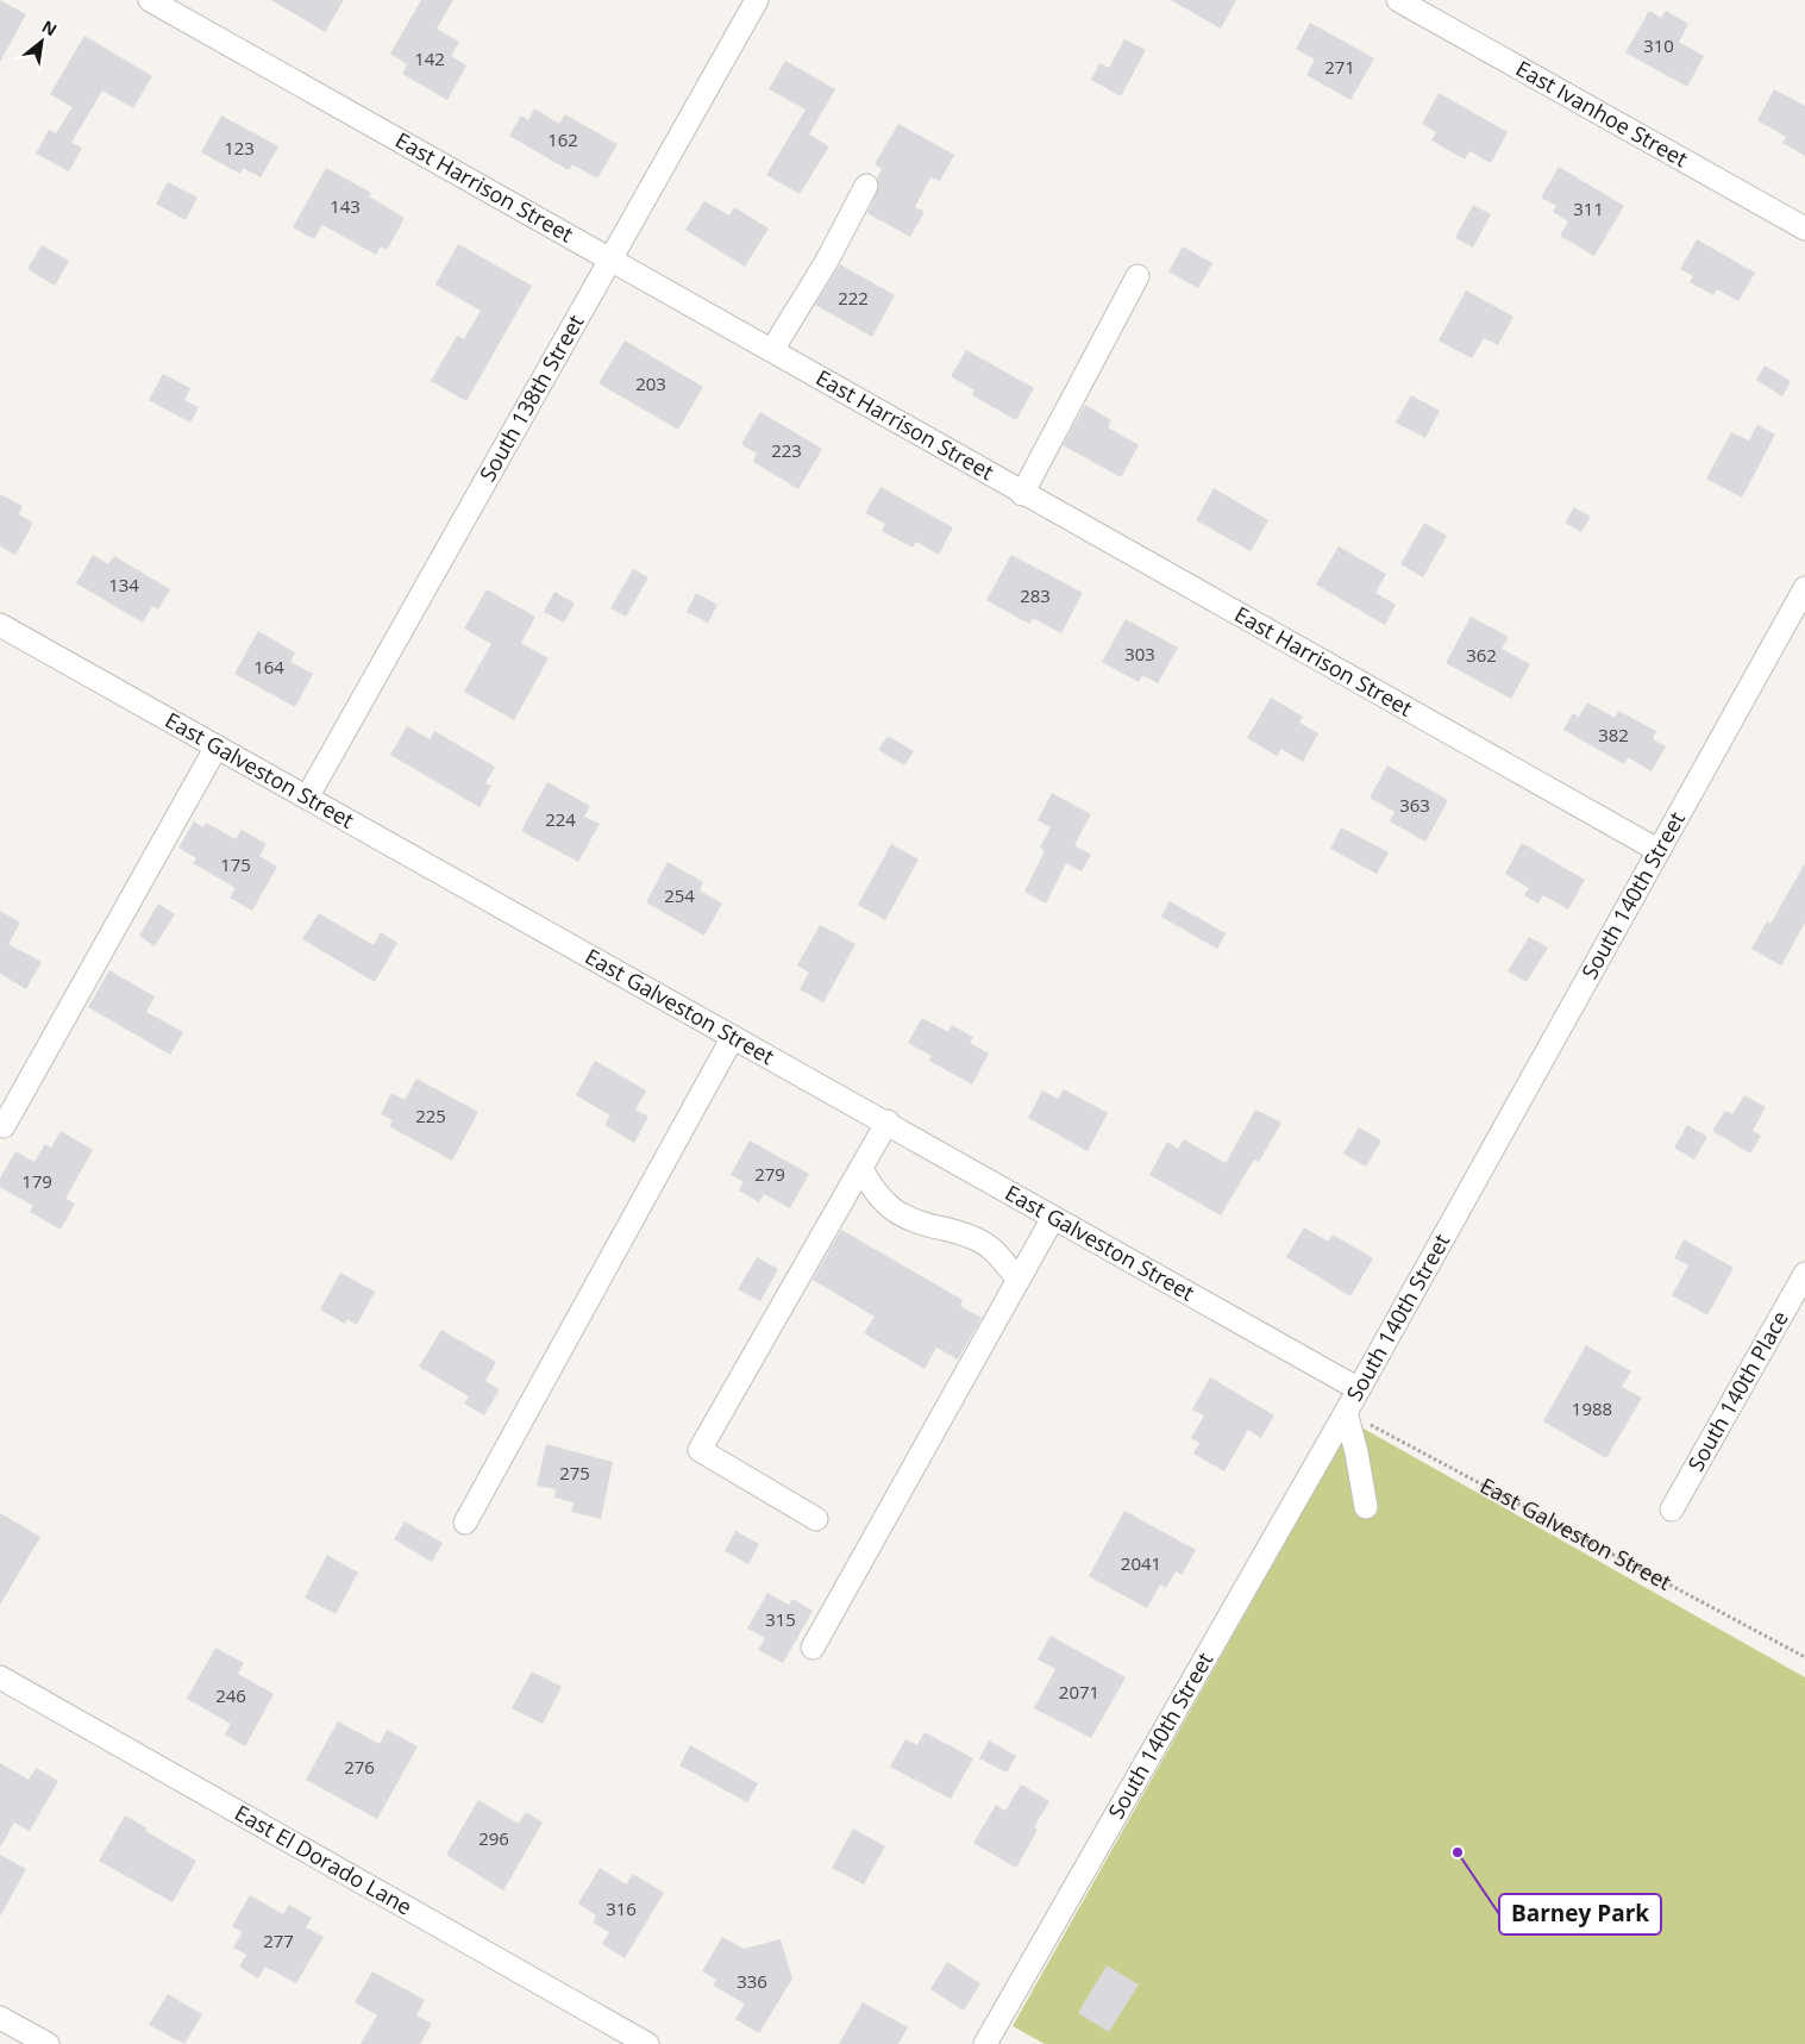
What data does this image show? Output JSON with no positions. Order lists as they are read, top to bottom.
{
  "streets": {
    "street": [
      "East Ivanhoe Street",
      "East Harrison Street",
      "South 138th Street",
      "East Galveston Street",
      "South 140th Street",
      "South 140th Place",
      "East El Dorado Lane"
    ]
  },
  "crossings": [
    ["East Harrison Street", "South 138th Street"],
    ["East Harrison Street", "South 140th Street"],
    ["South 138th Street", "East Galveston Street"],
    ["East Galveston Street", "South 140th Street"]
  ],
  "places": ["Barney Park"],
  "house_numbers": [
    "310",
    "142",
    "271",
    "162",
    "123",
    "143",
    "311",
    "222",
    "203",
    "223",
    "134",
    "283",
    "303",
    "362",
    "164",
    "382",
    "363",
    "224",
    "175",
    "254",
    "225",
    "279",
    "179",
    "1988",
    "275",
    "2041",
    "315",
    "2071",
    "246",
    "276",
    "296",
    "316",
    "277",
    "336"
  ],
  "north": "top right"
}
